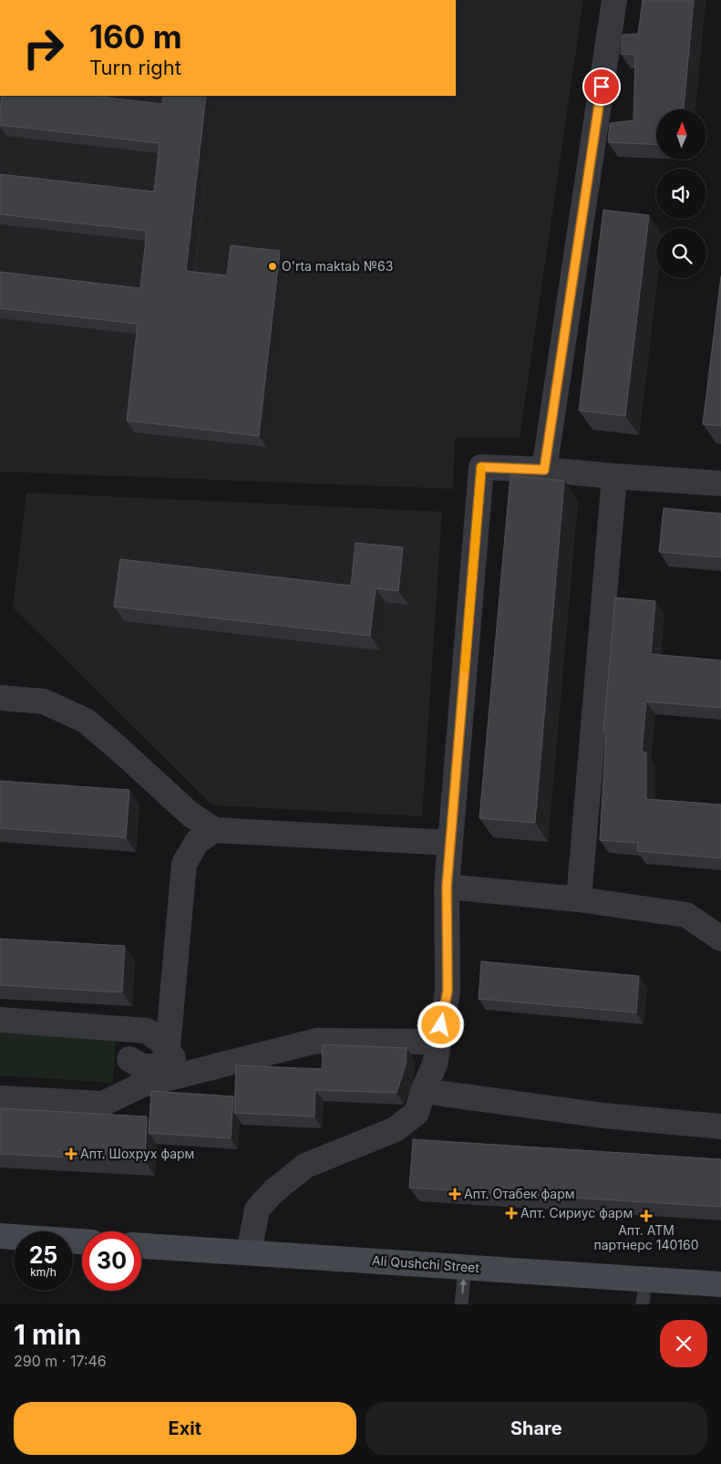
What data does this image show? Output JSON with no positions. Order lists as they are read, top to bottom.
{
  "streets": {
    "main road": ["Ali Qushchi Street"]
  },
  "places": {
    "other": ["O'rta maktab №63"],
    "health": [
      "Апт. Шохрух фарм",
      "Апт. Отабек фарм",
      "Апт. Сириус фарм",
      "Апт. АТМ партнерс 140160"
    ]
  },
  "north": "top",
  "page": {
    "turn": ["160 m", "Turn right"],
    "speed": "25 km/h",
    "limit": "30",
    "heading": ["1 min", "290 m · 17:46"],
    "buttons": ["Exit", "Share"]
  }
}
